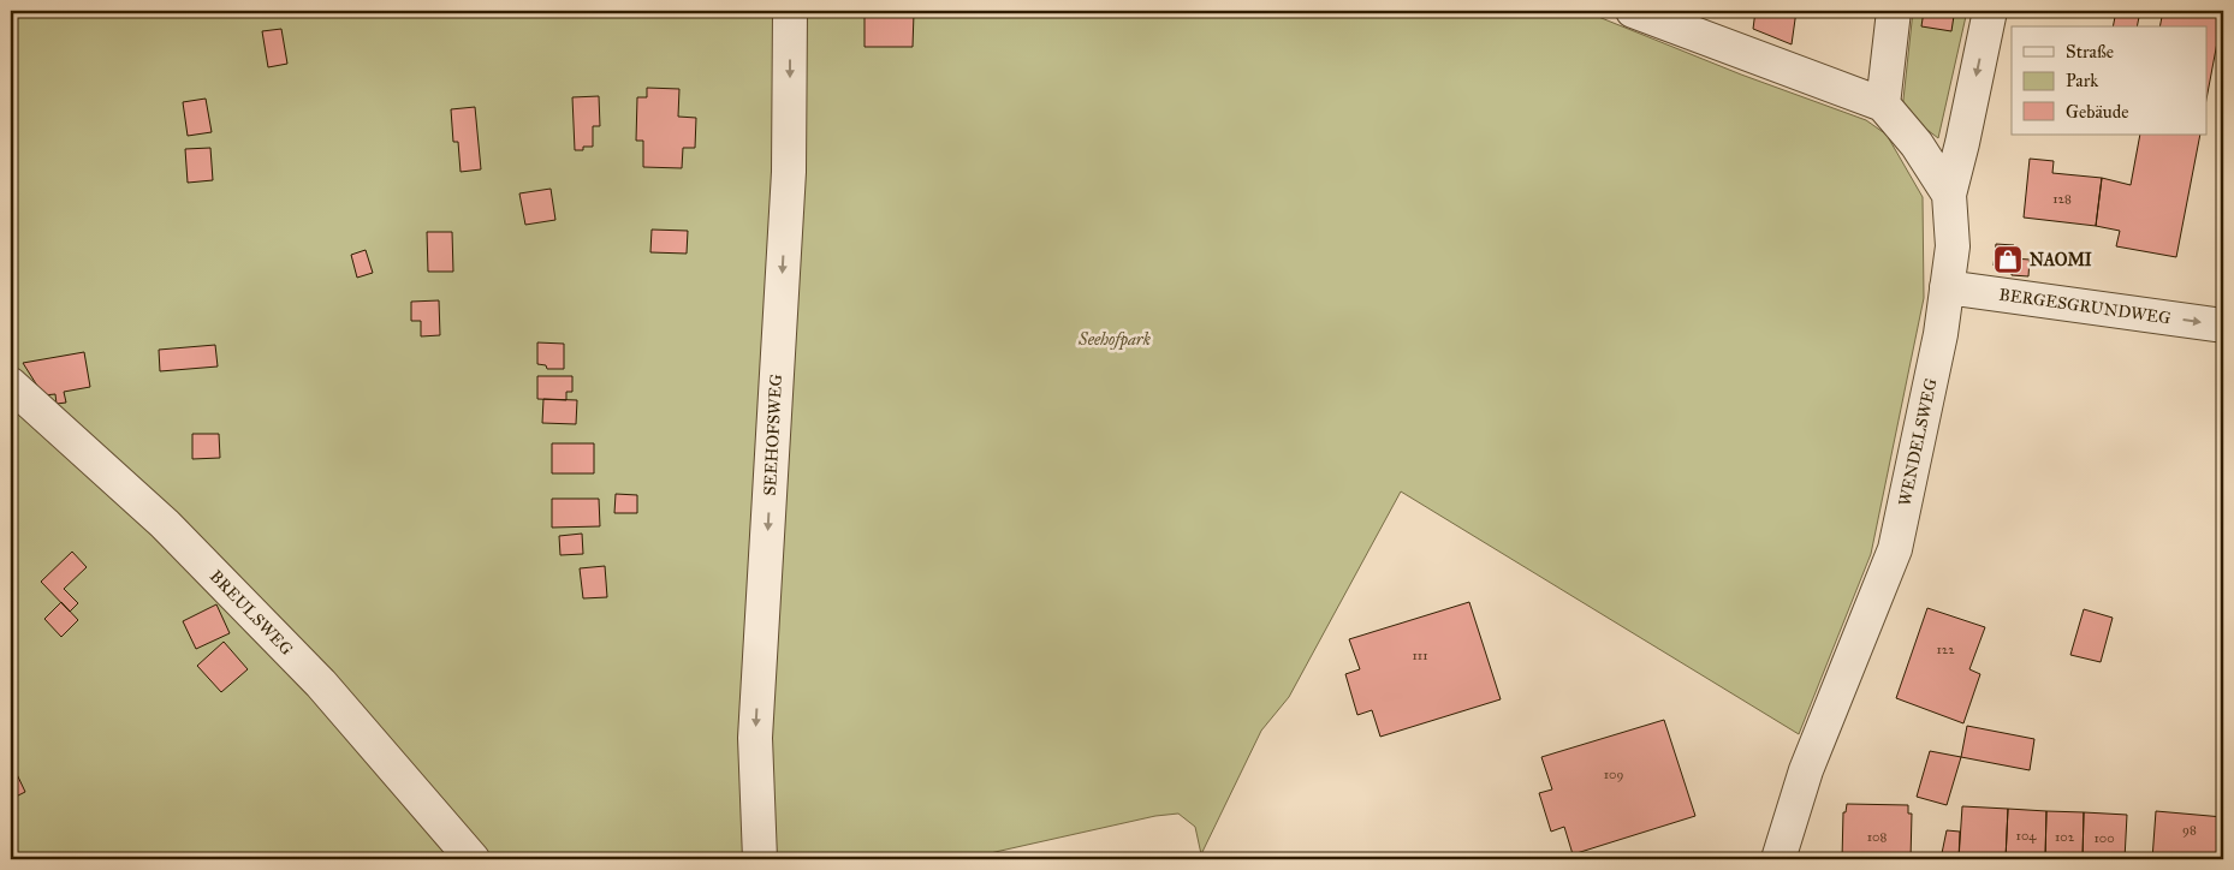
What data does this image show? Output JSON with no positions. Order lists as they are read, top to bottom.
{
  "streets": {
    "street": [
      "BERGESGRUNDWEG",
      "SEEHOFSWEG",
      "WENDELSWEG",
      "BREULSWEG"
    ]
  },
  "crossings": [
    ["BERGESGRUNDWEG", "WENDELSWEG"]
  ],
  "one_way": ["BERGESGRUNDWEG", "SEEHOFSWEG"],
  "parks": ["Seehofpark"],
  "places": {
    "shop": ["NAOMI"]
  },
  "house_numbers": [
    "128",
    "122",
    "111",
    "109",
    "98",
    "104",
    "108",
    "102",
    "100"
  ],
  "legend": ["Straße", "Park", "Gebäude"]
}
